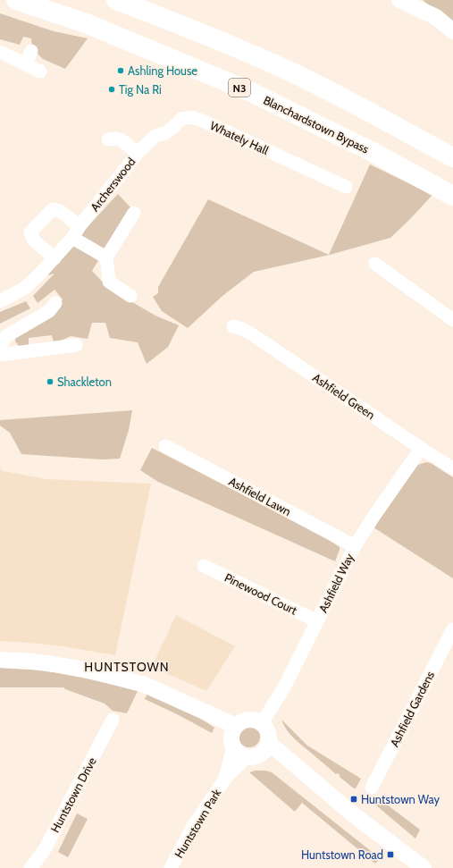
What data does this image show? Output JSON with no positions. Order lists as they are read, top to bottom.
{
  "streets": {
    "highway": ["N3", "Blanchardstown Bypass"],
    "street": [
      "Whately Hall",
      "Archerswood",
      "Ashfield Green",
      "Ashfield Lawn",
      "Ashfield Way",
      "Pinewood Court",
      "Ashfield Gardens",
      "Huntstown Drive",
      "Huntstown Park"
    ]
  },
  "crossings": [
    ["Whately Hall", "Archerswood"],
    ["Ashfield Green", "Ashfield Way"],
    ["Ashfield Lawn", "Ashfield Way"],
    ["Ashfield Way", "Pinewood Court"],
    ["Ashfield Way", "Huntstown Park"]
  ],
  "districts": ["HUNTSTOWN"],
  "places": {
    "other": ["Ashling House", "Tig Na Ri", "Shackleton"],
    "transit": ["Huntstown Way", "Huntstown Road"]
  }
}
